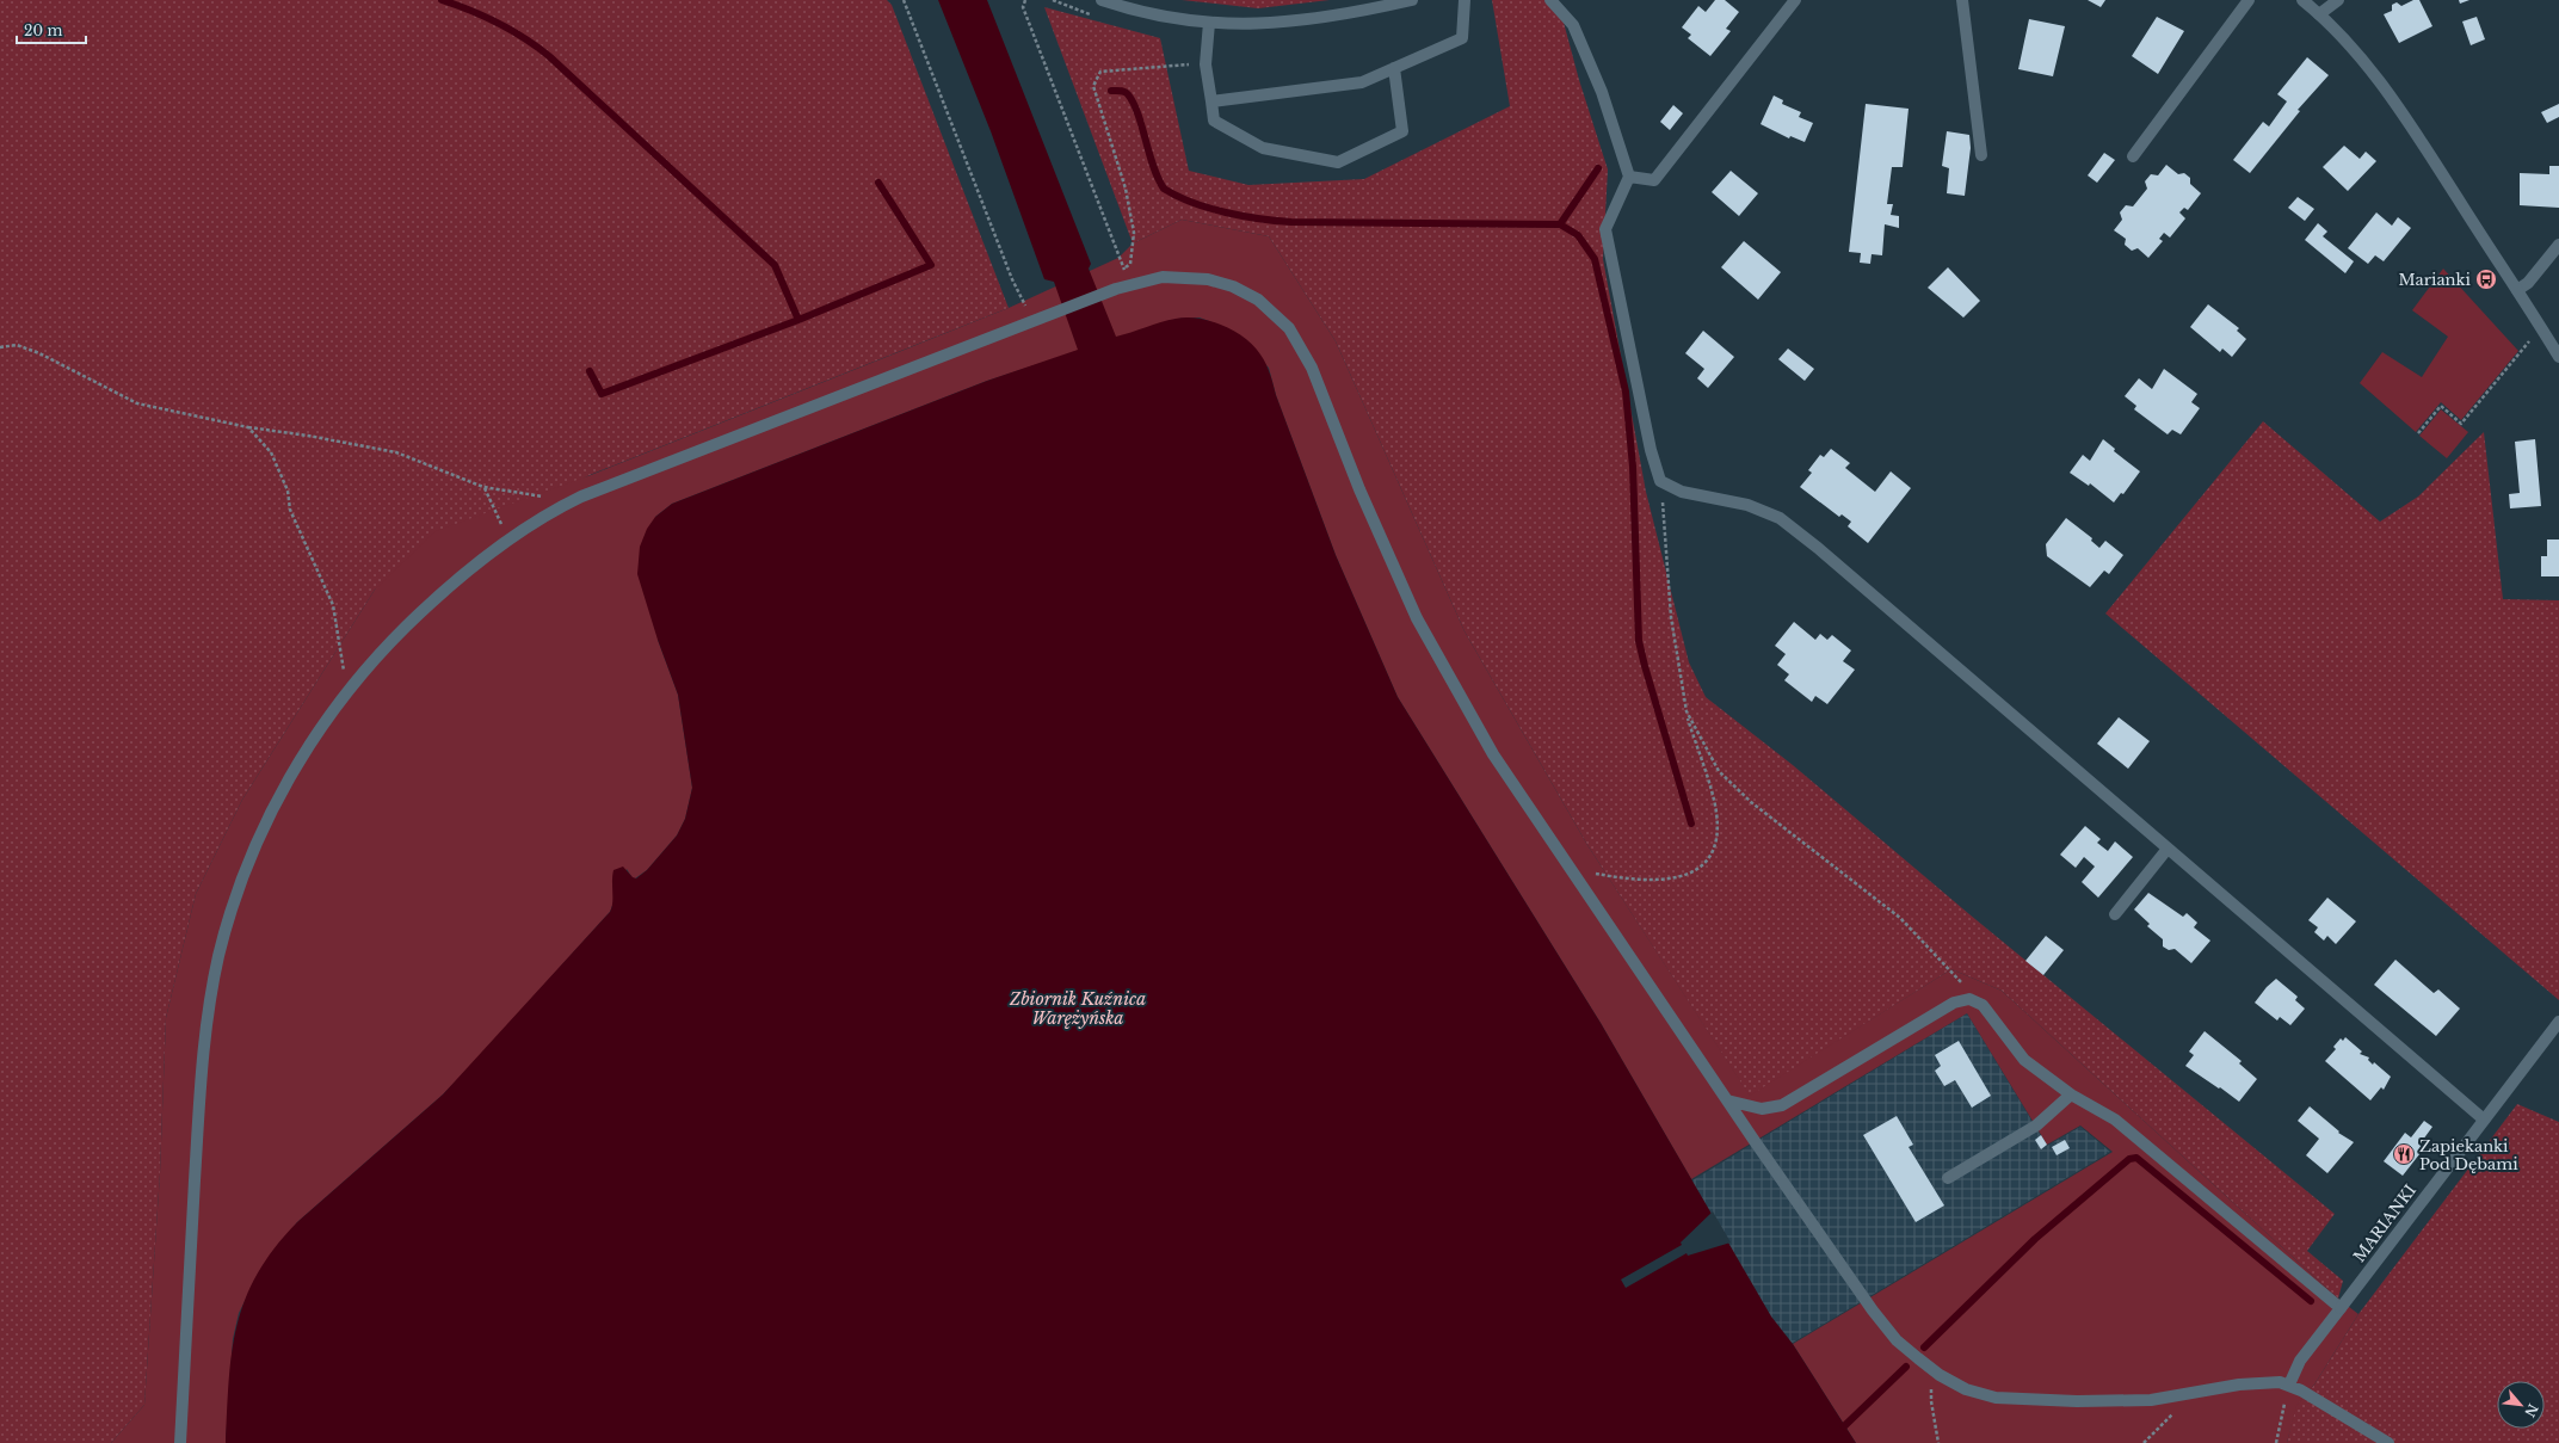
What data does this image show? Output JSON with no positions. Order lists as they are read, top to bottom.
{
  "streets": {
    "street": ["MARIANKI"]
  },
  "water": ["Zbiornik Kuźnica Warężyńska"],
  "places": {
    "bus stop": ["Marianki"],
    "restaurant": ["Zapiekanki Pod Dębami"]
  },
  "scale_bar": "20 m",
  "north": "bottom right"
}
